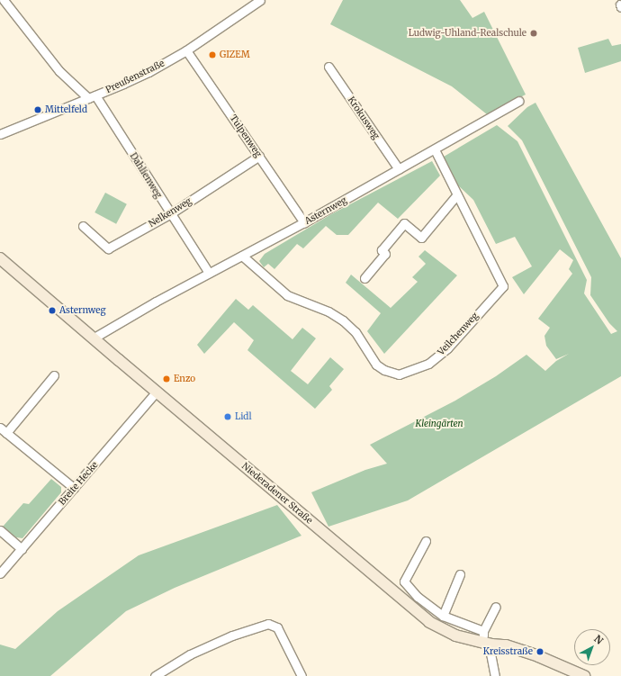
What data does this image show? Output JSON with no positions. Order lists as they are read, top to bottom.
{
  "streets": {
    "street": [
      "Preußenstraße",
      "Krokusweg",
      "Tulpenweg",
      "Dahlienweg",
      "Asternweg",
      "Nelkenweg",
      "Veilchenweg",
      "Breite Hecke",
      "Niederadener Straße"
    ]
  },
  "crossings": [
    ["Preußenstraße", "Tulpenweg"],
    ["Preußenstraße", "Dahlienweg"],
    ["Krokusweg", "Asternweg"],
    ["Tulpenweg", "Asternweg"],
    ["Tulpenweg", "Nelkenweg"],
    ["Dahlienweg", "Asternweg"],
    ["Dahlienweg", "Nelkenweg"],
    ["Asternweg", "Veilchenweg"],
    ["Asternweg", "Niederadener Straße"],
    ["Breite Hecke", "Niederadener Straße"]
  ],
  "parks": ["Kleingärten"],
  "places": [
    "Ludwig-Uhland-Realschule",
    "GIZEM",
    "Mittelfeld",
    "Asternweg",
    "Enzo",
    "Lidl",
    "Kreisstraße"
  ],
  "north": "top right"
}
